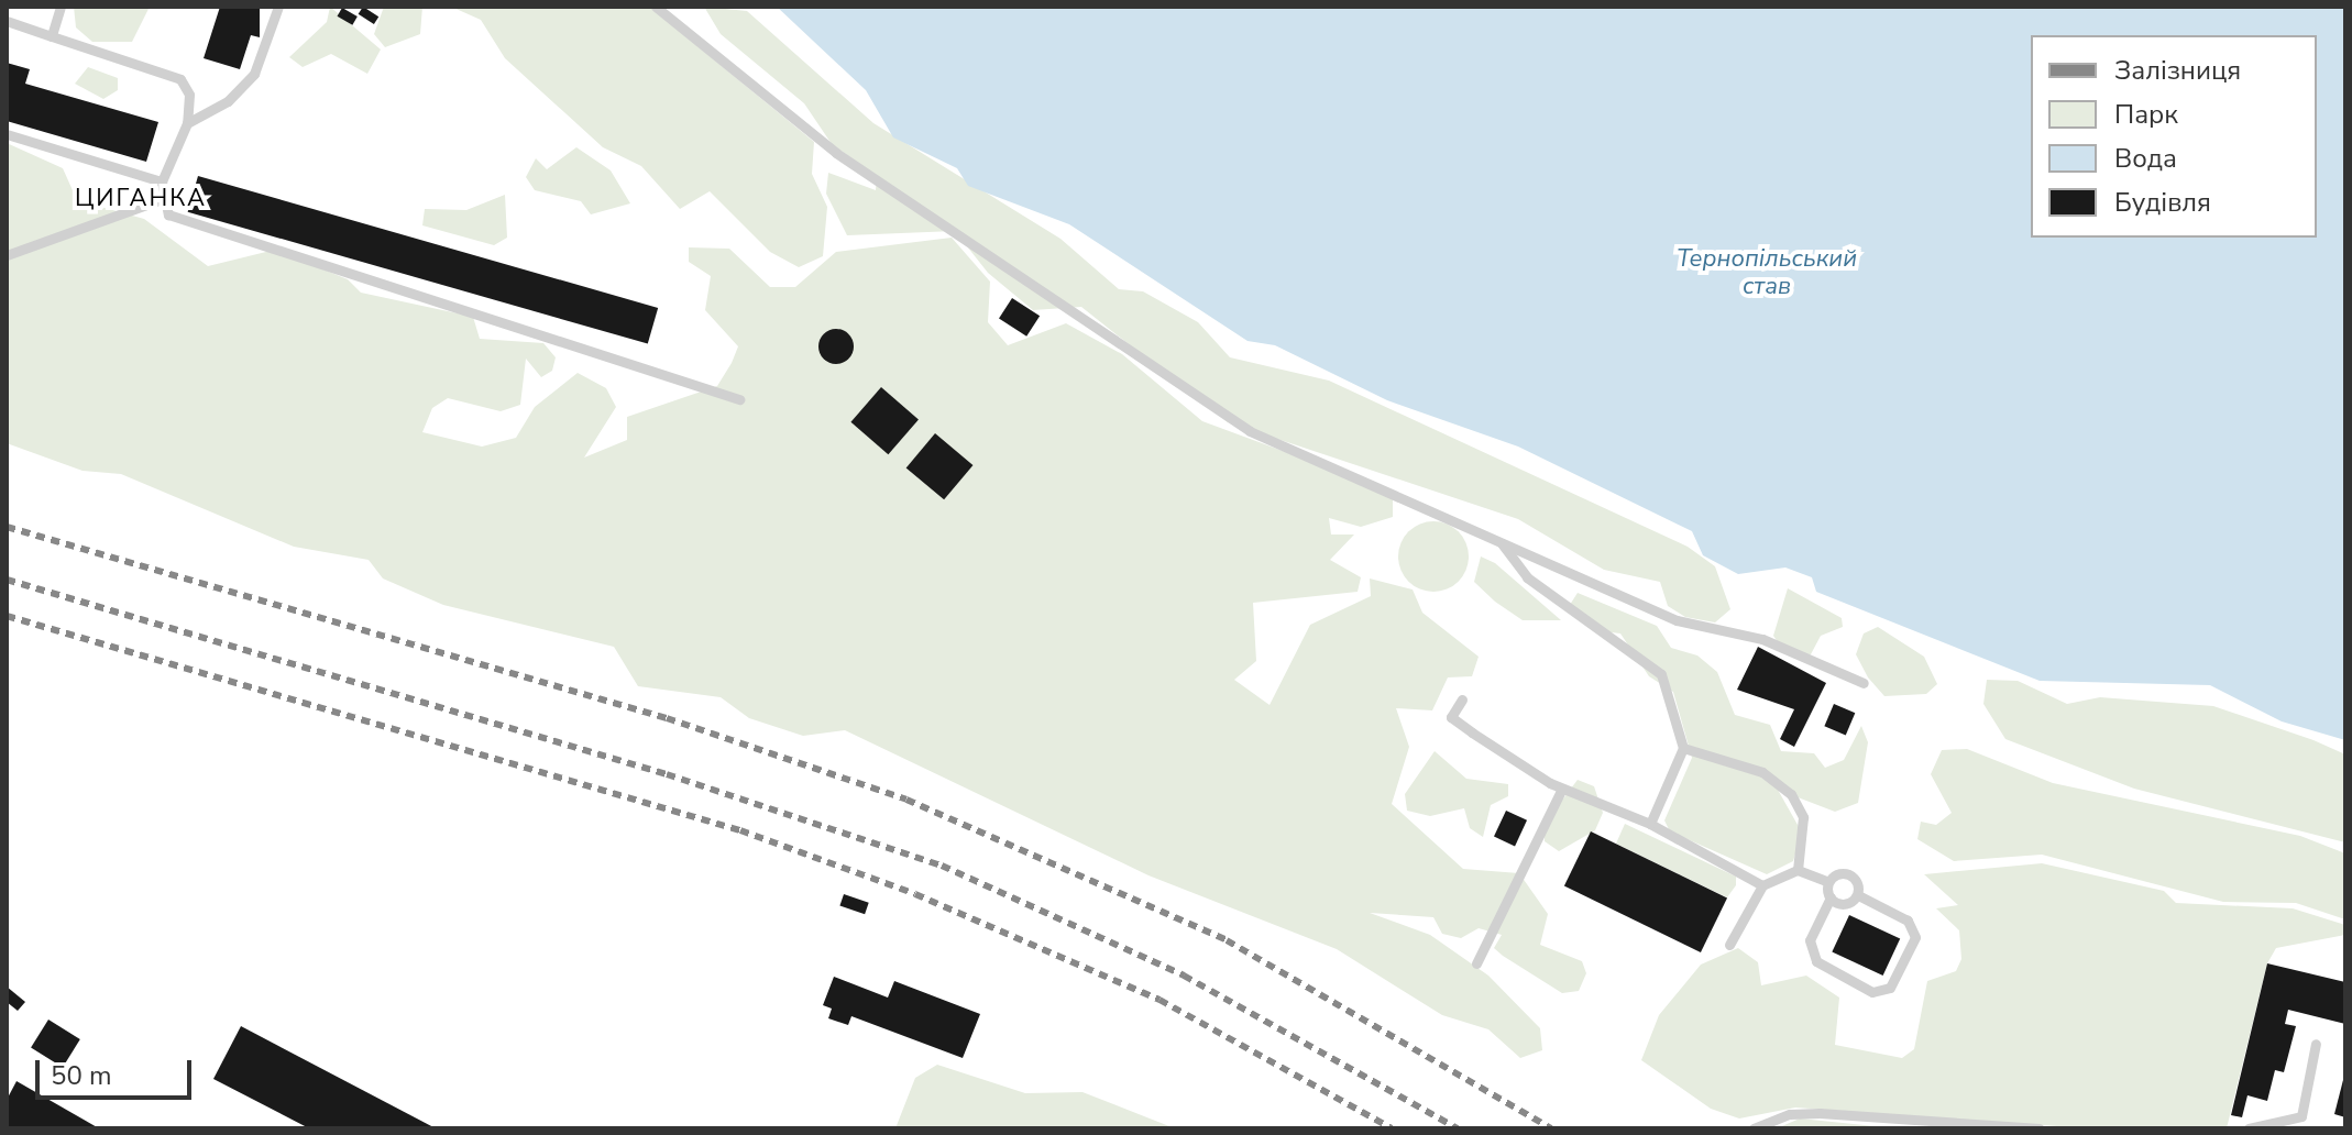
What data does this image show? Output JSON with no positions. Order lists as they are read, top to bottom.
{
  "districts": ["ЦИГАНКА"],
  "water": ["Тернопільський став"],
  "legend": [
    "Залізниця",
    "Парк",
    "Вода",
    "Будівля"
  ],
  "scale_bar": "50 m"
}
